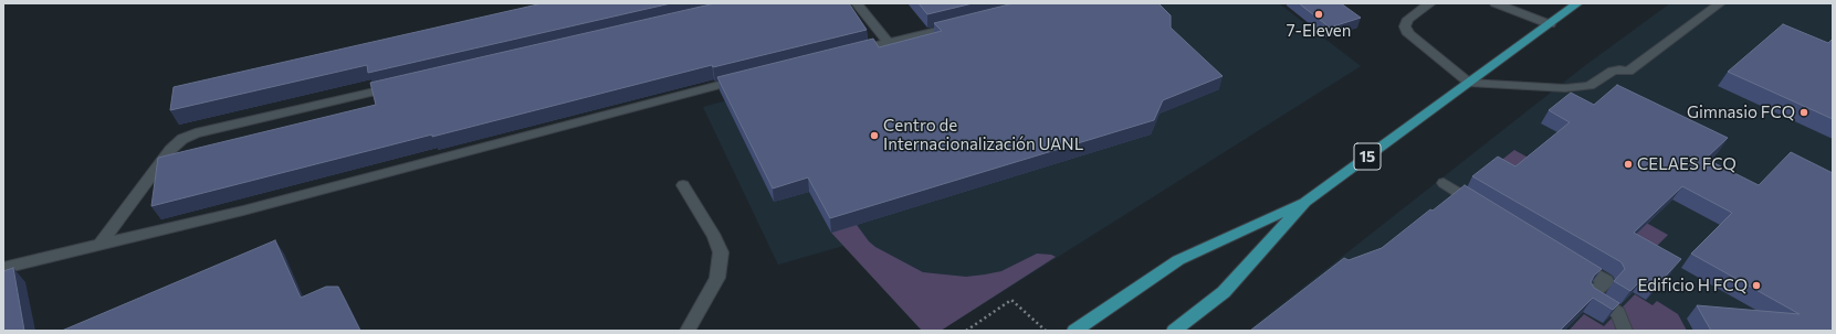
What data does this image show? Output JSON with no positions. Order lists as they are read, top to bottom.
{
  "streets": {
    "highway": ["15"]
  },
  "places": [
    "7-Eleven",
    "Gimnasio FCQ",
    "Centro de Internacionalización UANL",
    "CELAES FCQ",
    "Edificio H FCQ"
  ]
}
